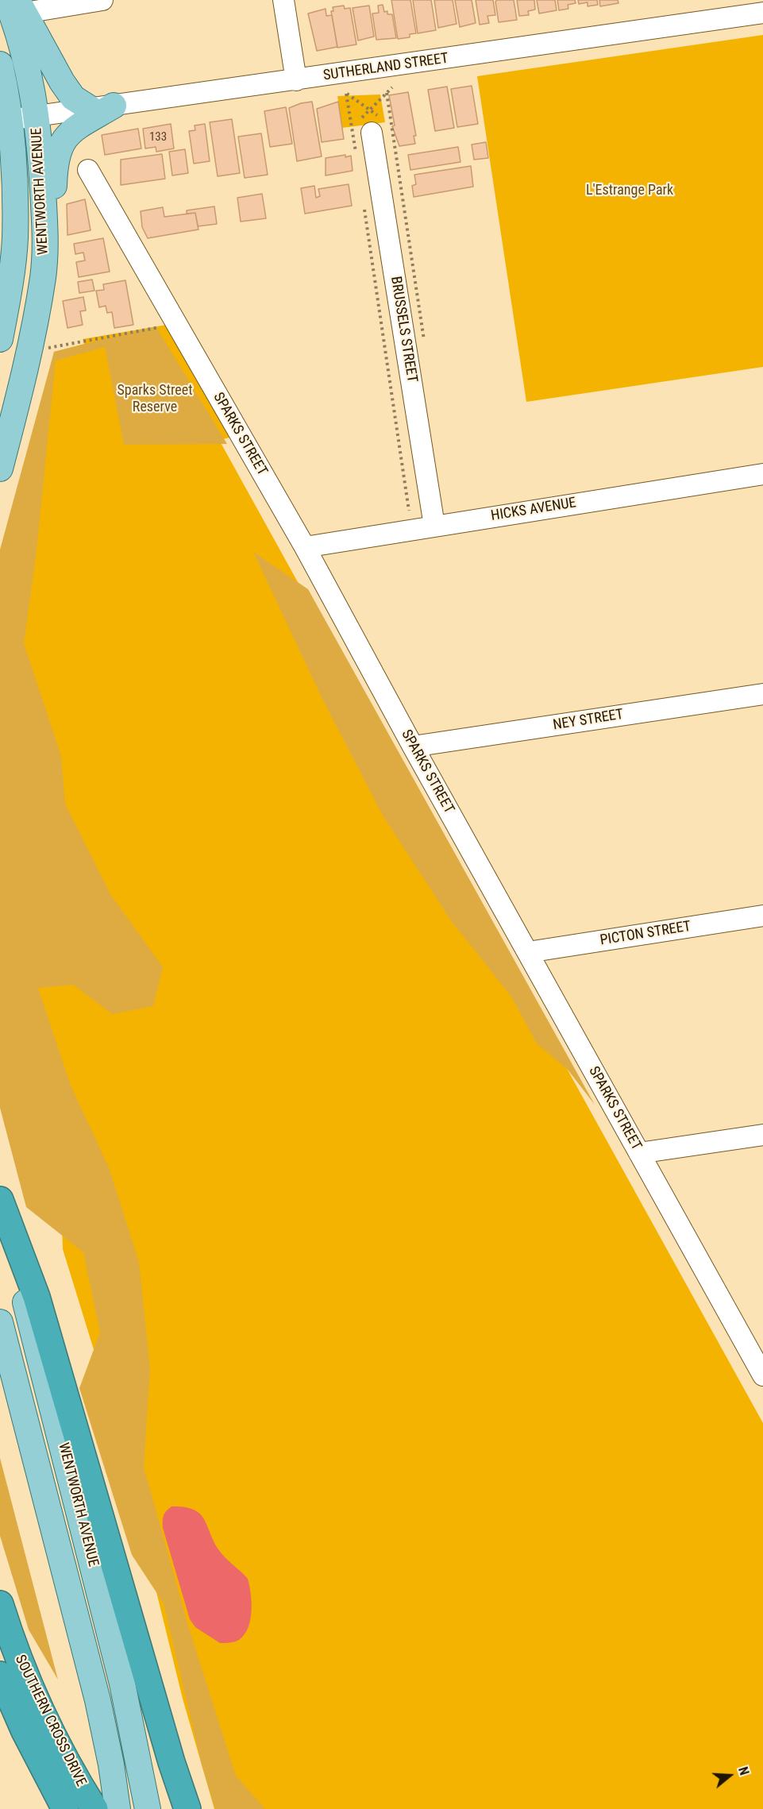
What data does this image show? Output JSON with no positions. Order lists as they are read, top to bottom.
{
  "streets": {
    "highway": ["SOUTHERN CROSS DRIVE"],
    "main road": ["WENTWORTH AVENUE"],
    "street": [
      "SUTHERLAND STREET",
      "BRUSSELS STREET",
      "SPARKS STREET",
      "HICKS AVENUE",
      "NEY STREET",
      "PICTON STREET"
    ]
  },
  "crossings": [
    ["SUTHERLAND STREET", "WENTWORTH AVENUE"],
    ["BRUSSELS STREET", "HICKS AVENUE"],
    ["SPARKS STREET", "HICKS AVENUE"],
    ["SPARKS STREET", "NEY STREET"],
    ["SPARKS STREET", "PICTON STREET"]
  ],
  "parks": ["L'Estrange Park", "Sparks Street Reserve"],
  "house_numbers": ["133"],
  "north": "right"
}
